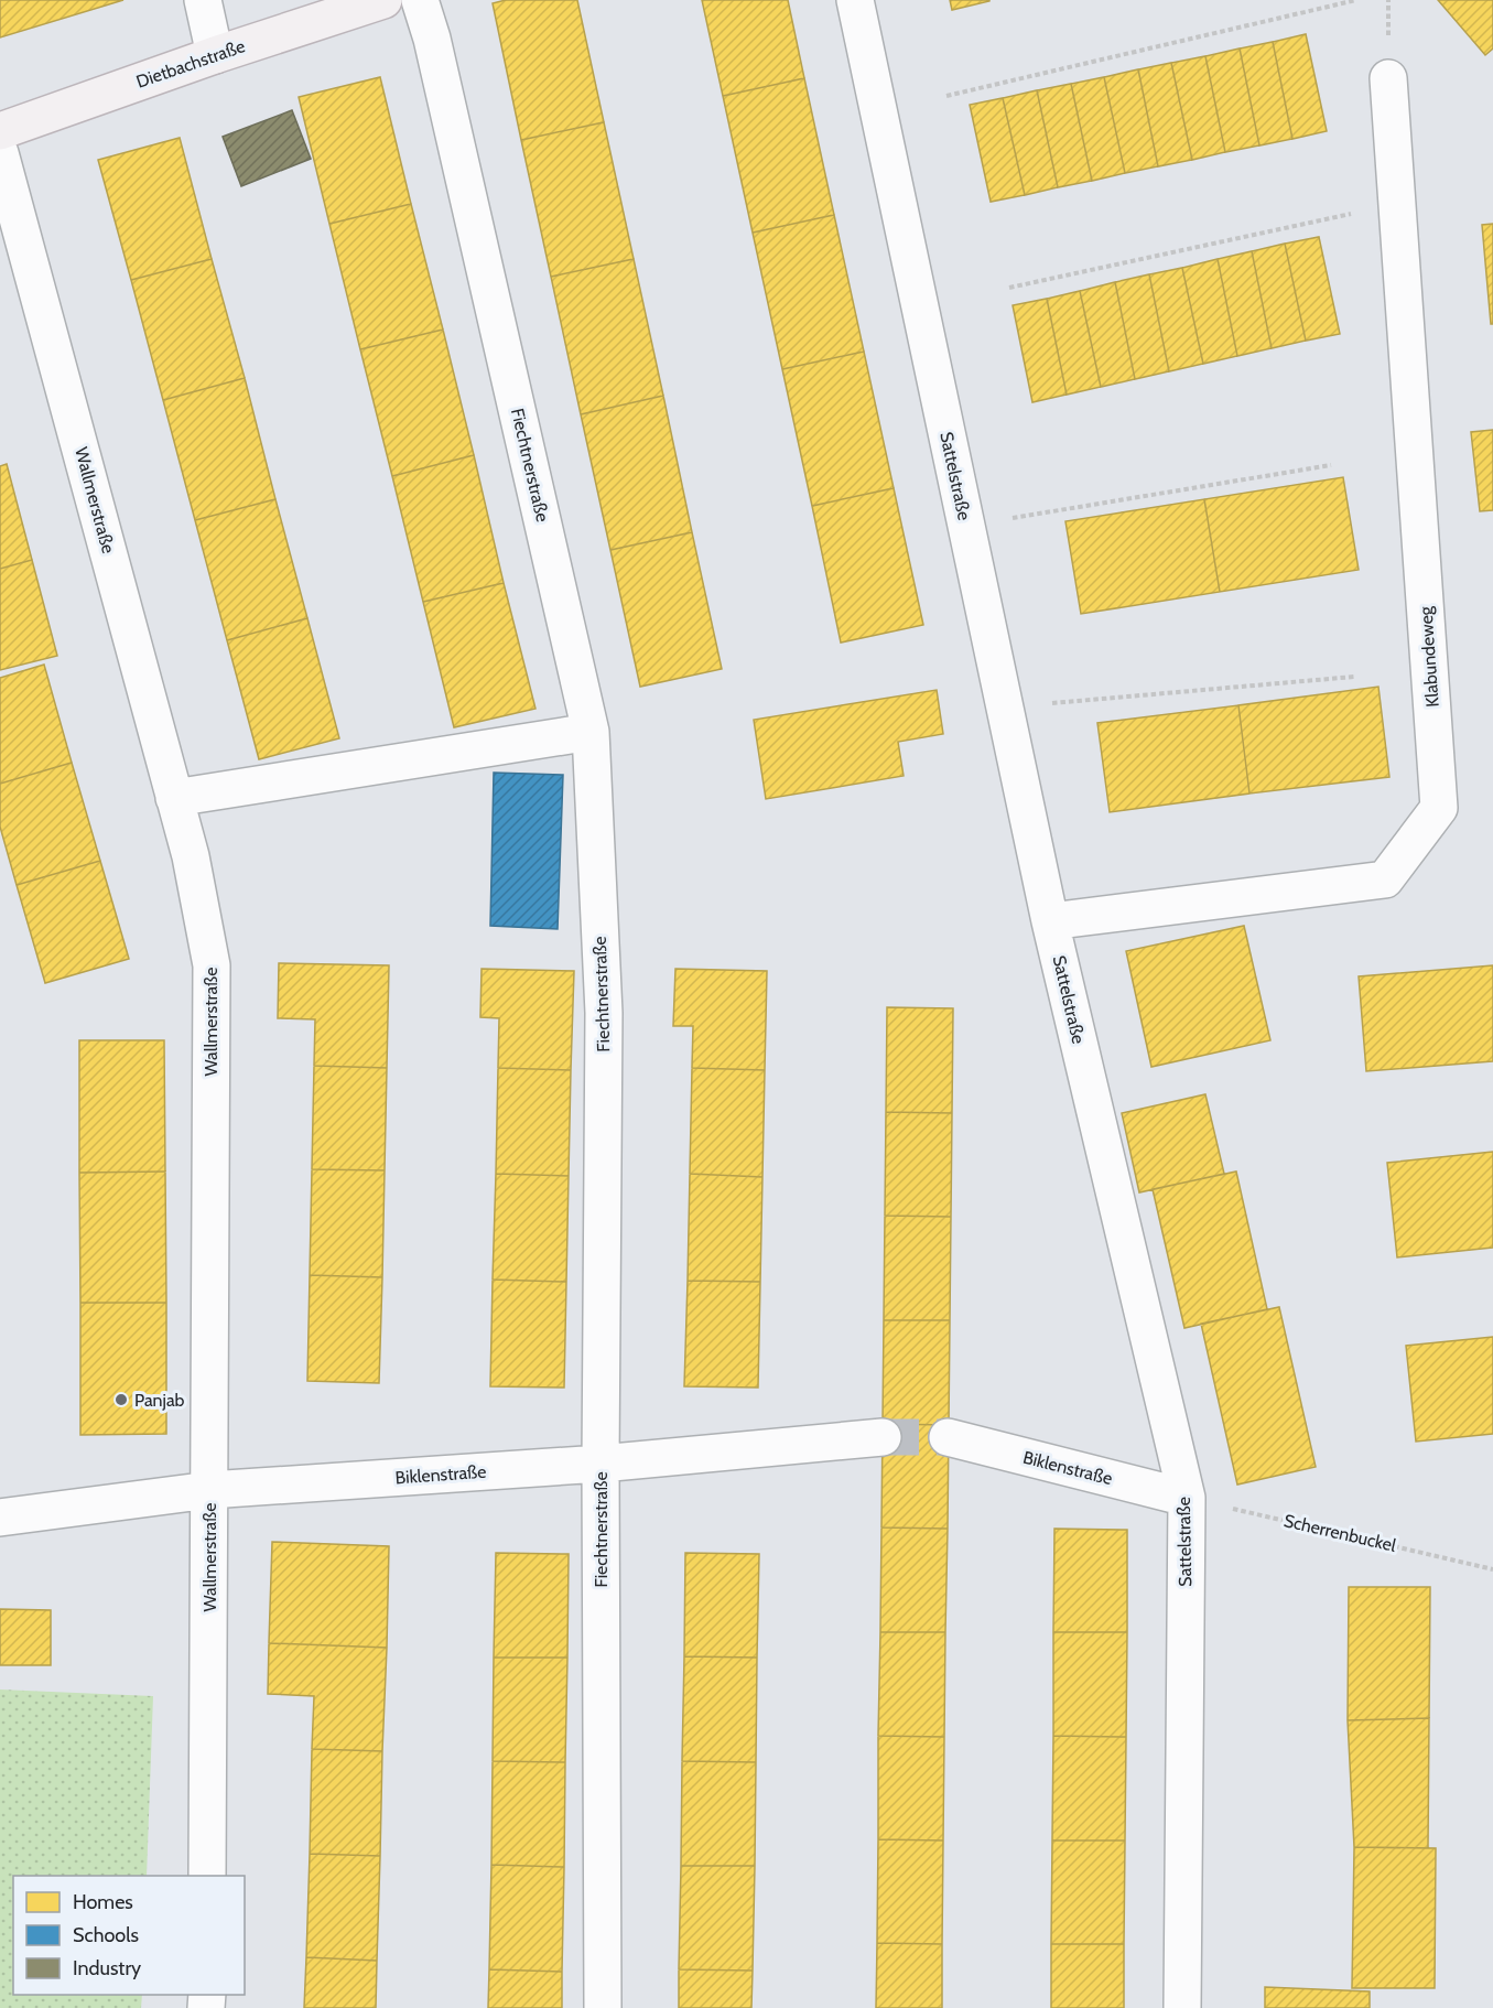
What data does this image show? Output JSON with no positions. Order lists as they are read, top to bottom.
{
  "streets": {
    "main road": ["Dietbachstraße"],
    "street": [
      "Fiechtnerstraße",
      "Sattelstraße",
      "Wallmerstraße",
      "Klabundeweg",
      "Biklenstraße"
    ],
    "path": ["Scherrenbuckel"]
  },
  "crossings": [
    ["Fiechtnerstraße", "Biklenstraße"],
    ["Sattelstraße", "Klabundeweg"],
    ["Sattelstraße", "Biklenstraße"],
    ["Sattelstraße", "Scherrenbuckel"],
    ["Wallmerstraße", "Biklenstraße"],
    ["Biklenstraße", "Scherrenbuckel"]
  ],
  "places": ["Panjab"],
  "legend": ["Homes", "Schools", "Industry"]
}
